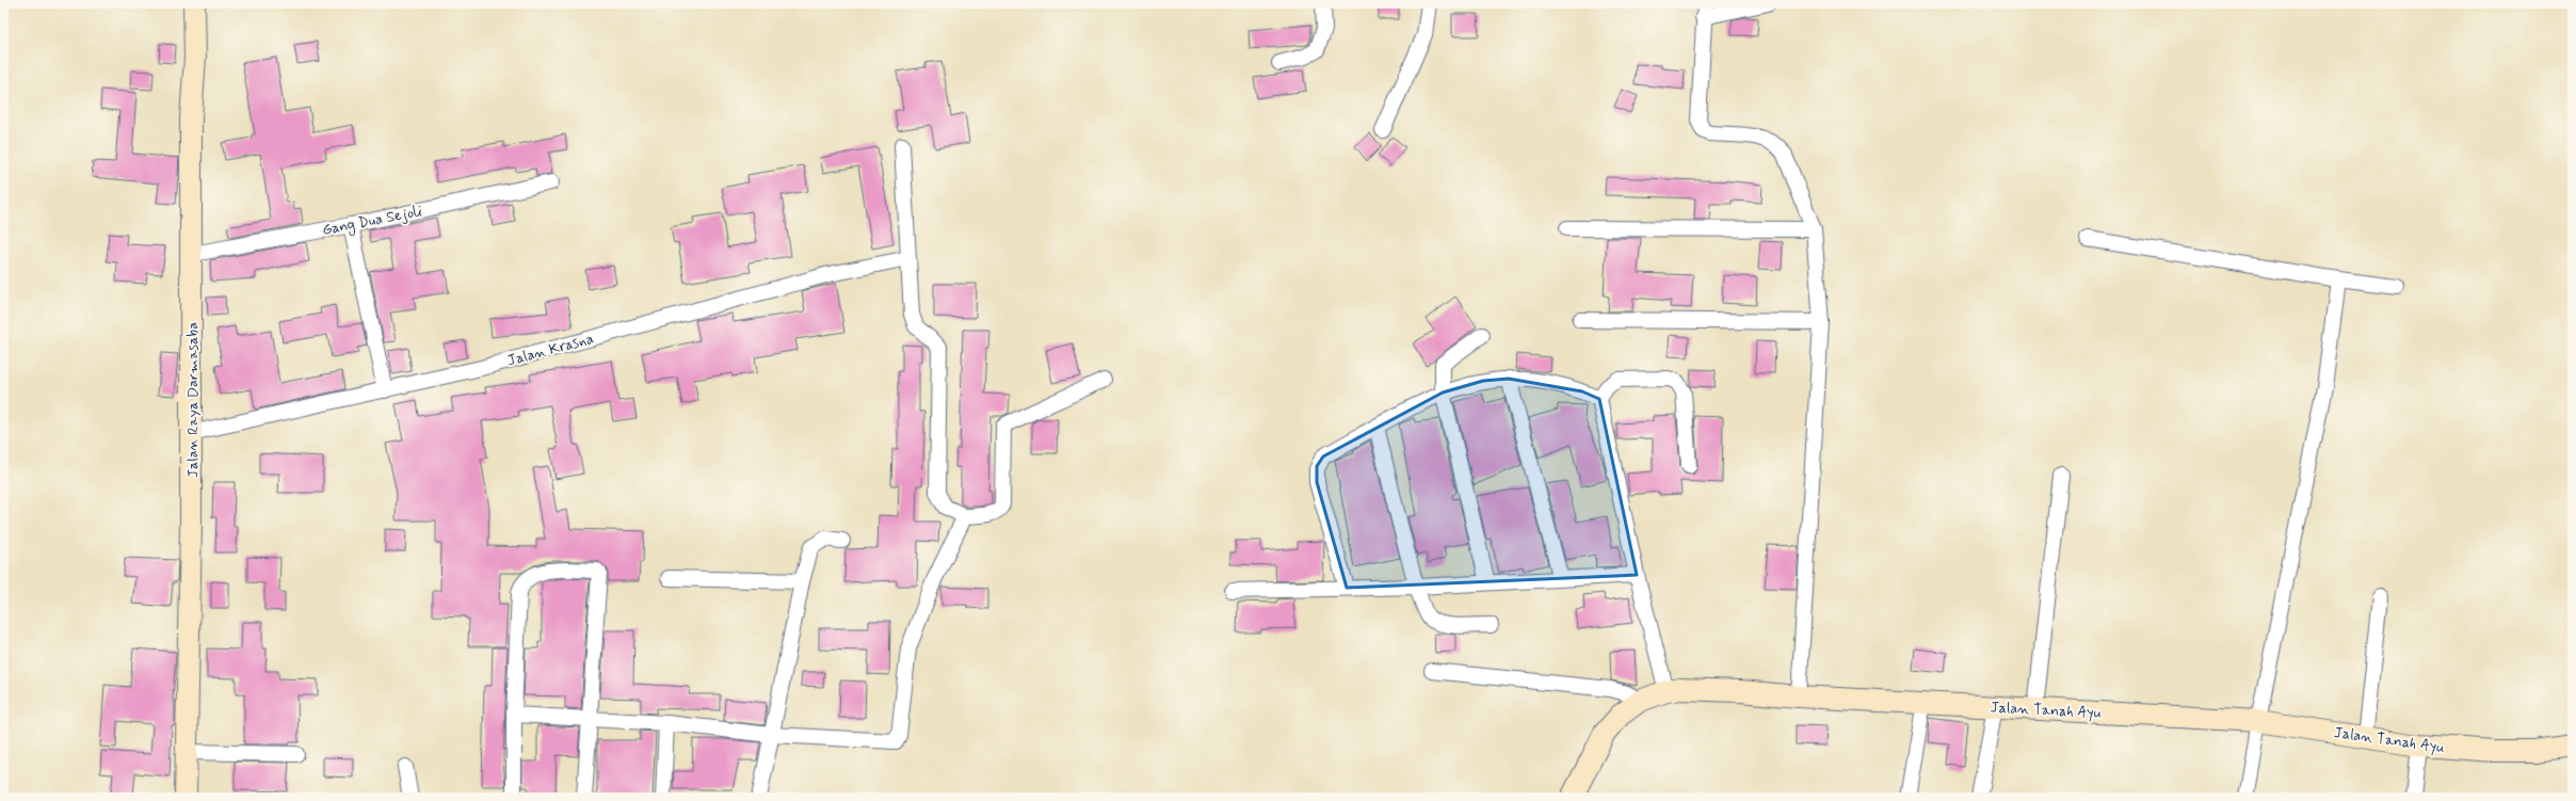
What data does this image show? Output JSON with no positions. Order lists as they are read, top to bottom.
{
  "streets": {
    "street": [
      "Gang Dua Sejoli",
      "Jalan Krasna",
      "Jalan Raya Darmasaba",
      "Jalan Tanah Ayu"
    ]
  },
  "crossings": [
    ["Gang Dua Sejoli", "Jalan Raya Darmasaba"],
    ["Jalan Krasna", "Jalan Raya Darmasaba"]
  ]
}
